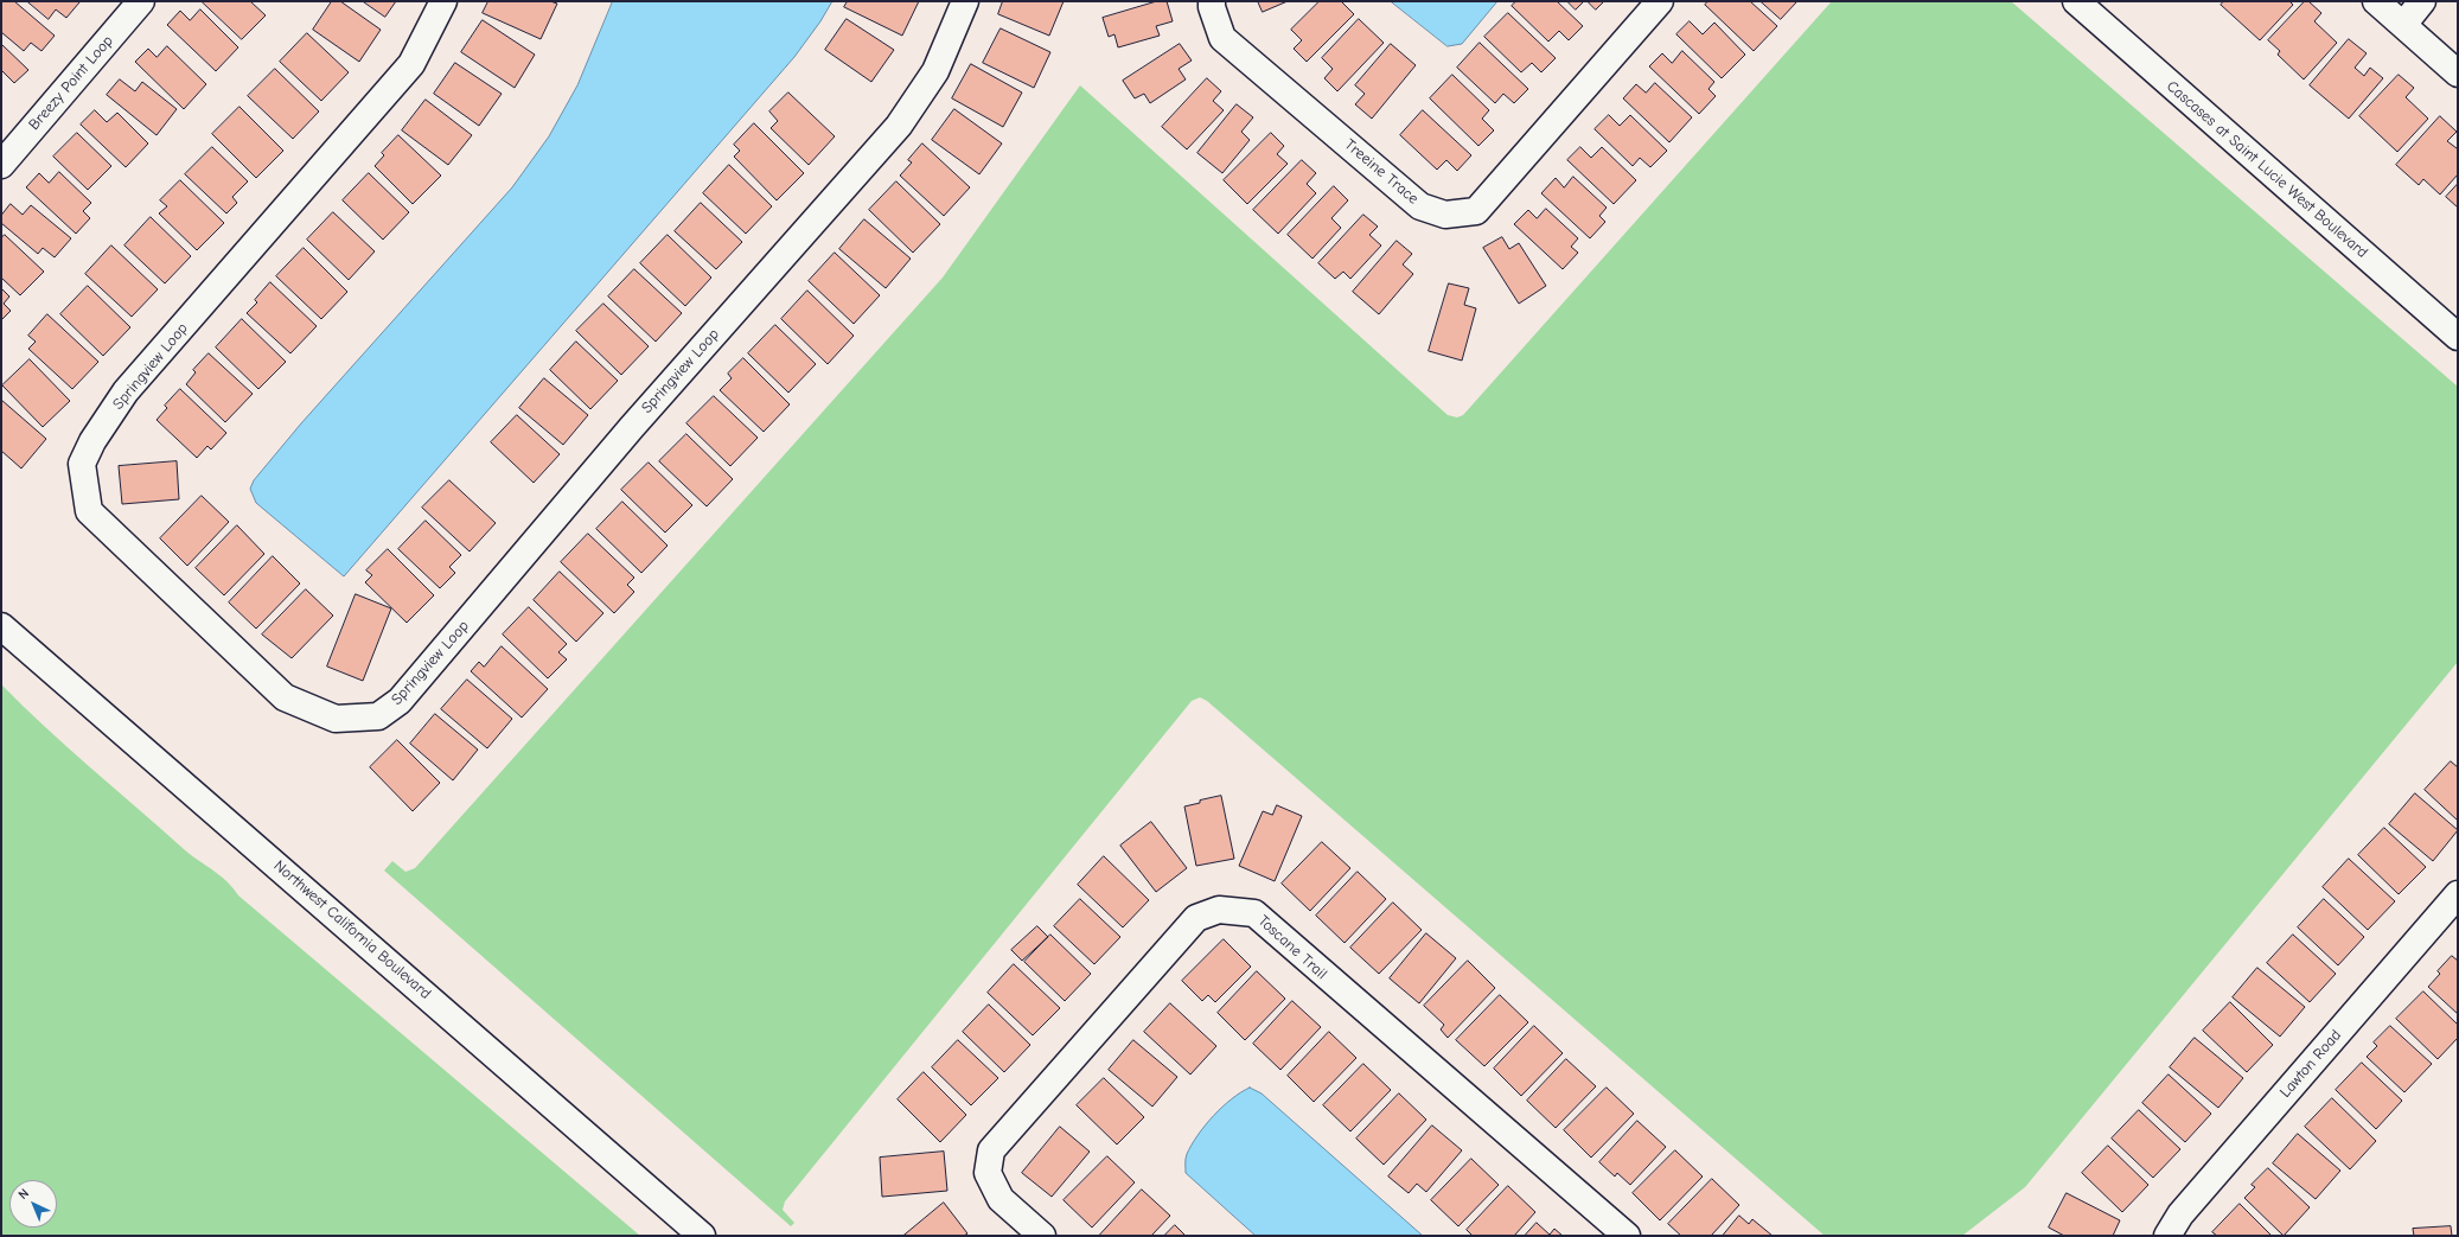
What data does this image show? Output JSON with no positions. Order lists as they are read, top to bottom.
{
  "streets": {
    "street": [
      "Breezy Point Loop",
      "Cascases at Saint Lucie West Boulevard",
      "Treeine Trace",
      "Springview Loop",
      "Northwest California Boulevard",
      "Toscane Trail",
      "Lawton Road"
    ]
  },
  "north": "top left"
}
